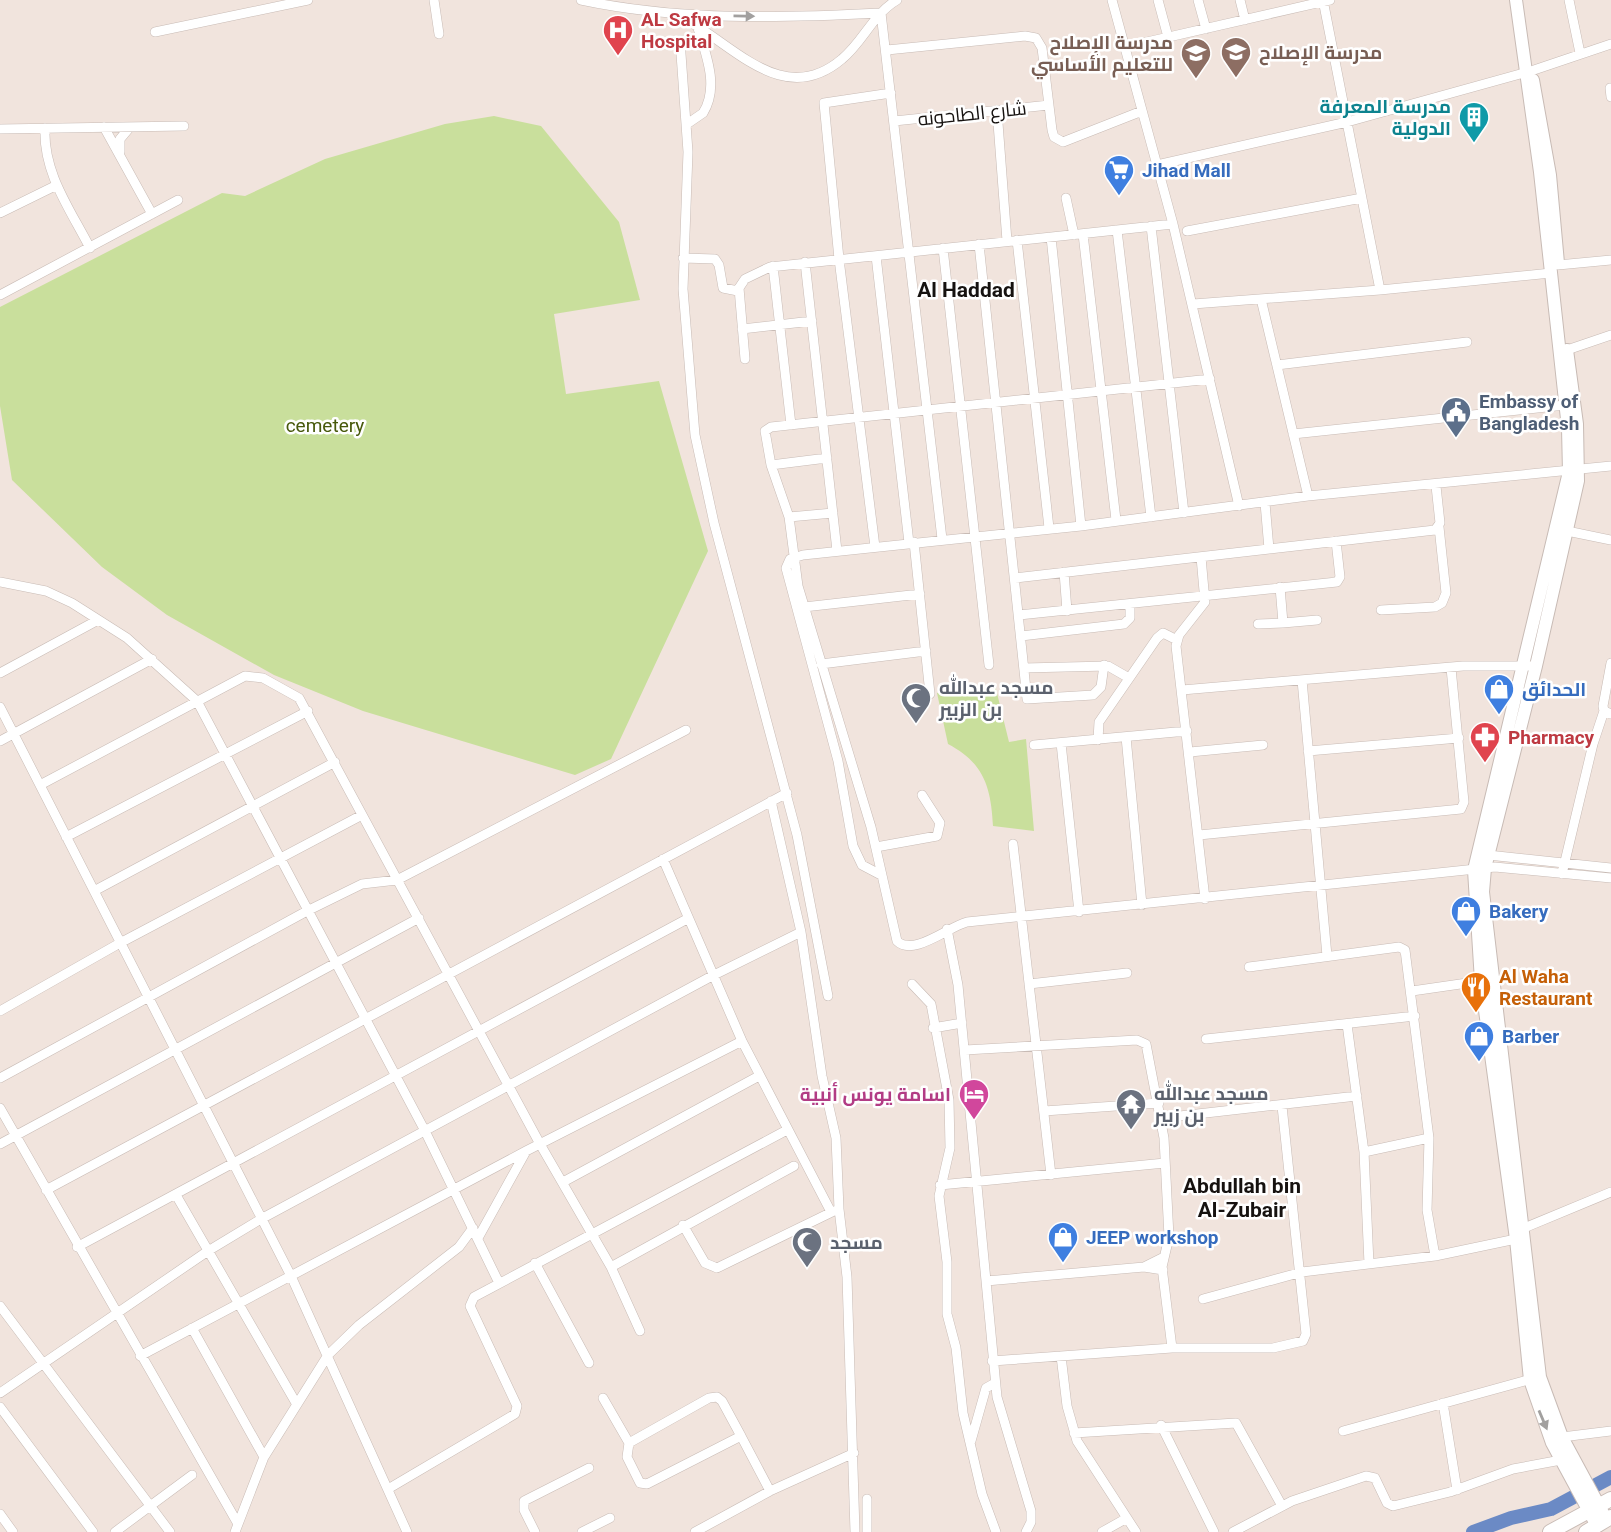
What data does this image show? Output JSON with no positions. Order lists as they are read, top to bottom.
{
  "streets": {
    "street": ["شارع الطاحونه"]
  },
  "districts": ["Al Haddad", "Abdullah bin Al-Zubair"],
  "parks": ["cemetery"],
  "places": {
    "hospital": ["AL Safwa Hospital"],
    "school or university": ["مدرسة الإصلاح", "مدرسة الإصلاح للتعليم الأساسي"],
    "building": ["مدرسة المعرفة الدولية"],
    "supermarket": ["Jihad Mall"],
    "public building": ["Embassy of Bangladesh"],
    "shop": [
      "الحدائق",
      "Bakery",
      "Barber",
      "JEEP workshop"
    ],
    "mosque": ["مسجد عبدالله بن الزبير", "مسجد"],
    "pharmacy": ["Pharmacy"],
    "restaurant": ["Al Waha Restaurant"],
    "hotel": ["اسامة يونس أنبية"],
    "temple": ["مسجد عبدالله بن زبير"]
  }
}
